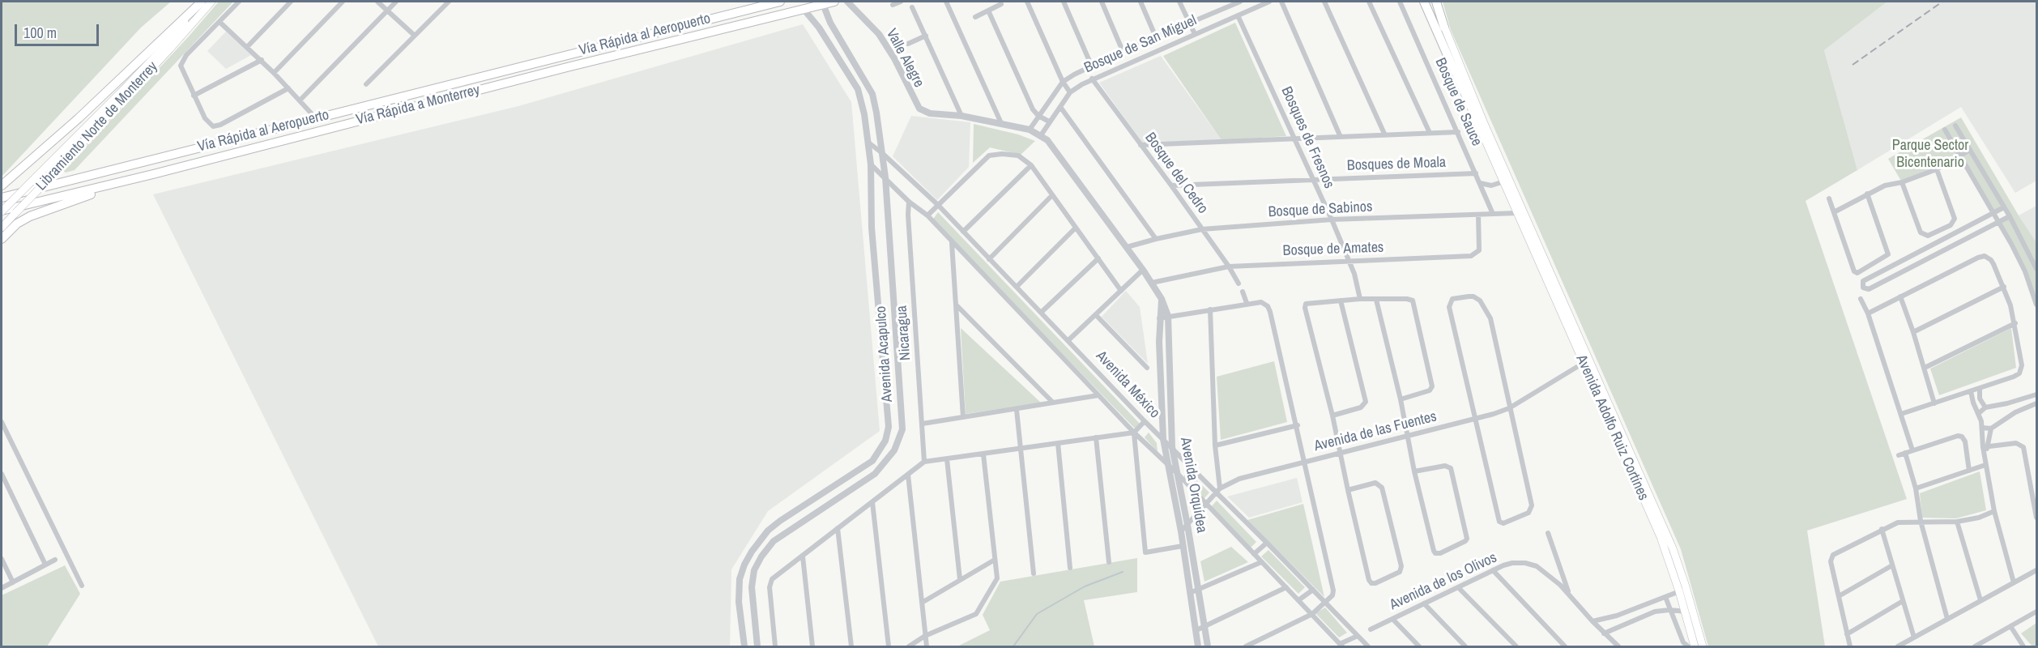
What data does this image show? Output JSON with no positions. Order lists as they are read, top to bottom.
{
  "streets": {
    "highway": ["Vía Rápida al Aeropuerto", "Vía Rápida a Monterrey"],
    "main road": ["Libramiento Norte de Monterrey", "Avenida Adolfo Ruiz Cortínes"],
    "street": [
      "Bosque de San Miguel",
      "Valle Alegre",
      "Bosque de Sauce",
      "Bosques de Fresnos",
      "Bosques de Moala",
      "Bosque del Cedro",
      "Bosque de Sabinos",
      "Bosque de Amates",
      "Nicaragua",
      "Avenida Acapulco",
      "Avenida México",
      "Avenida de las Fuentes",
      "Avenida Orquídea",
      "Avenida de los Olivos"
    ]
  },
  "crossings": [
    ["Bosque de San Miguel", "Bosques de Fresnos"],
    ["Bosque de San Miguel", "Bosque del Cedro"],
    ["Bosque de San Miguel", "Avenida Orquídea"],
    ["Bosque de Sauce", "Bosques de Moala"],
    ["Bosque de Sauce", "Bosque de Sabinos"],
    ["Vía Rápida a Monterrey", "Avenida Acapulco"],
    ["Bosques de Fresnos", "Bosques de Moala"],
    ["Bosques de Fresnos", "Bosque de Sabinos"],
    ["Bosques de Fresnos", "Bosque de Amates"],
    ["Bosques de Moala", "Bosque del Cedro"],
    ["Bosque del Cedro", "Bosque de Sabinos"],
    ["Bosque del Cedro", "Bosque de Amates"],
    ["Bosque de Sabinos", "Bosque de Amates"],
    ["Bosque de Sabinos", "Avenida Adolfo Ruiz Cortínes"],
    ["Bosque de Sabinos", "Avenida Orquídea"],
    ["Bosque de Amates", "Avenida Orquídea"],
    ["Nicaragua", "Avenida México"],
    ["Avenida Acapulco", "Avenida México"],
    ["Avenida México", "Avenida de las Fuentes"],
    ["Avenida México", "Avenida Orquídea"],
    ["Avenida Adolfo Ruiz Cortínes", "Avenida de las Fuentes"],
    ["Avenida de las Fuentes", "Avenida Orquídea"]
  ],
  "parks": ["Parque Sector Bicentenario"],
  "scale_bar": "100 m"
}
